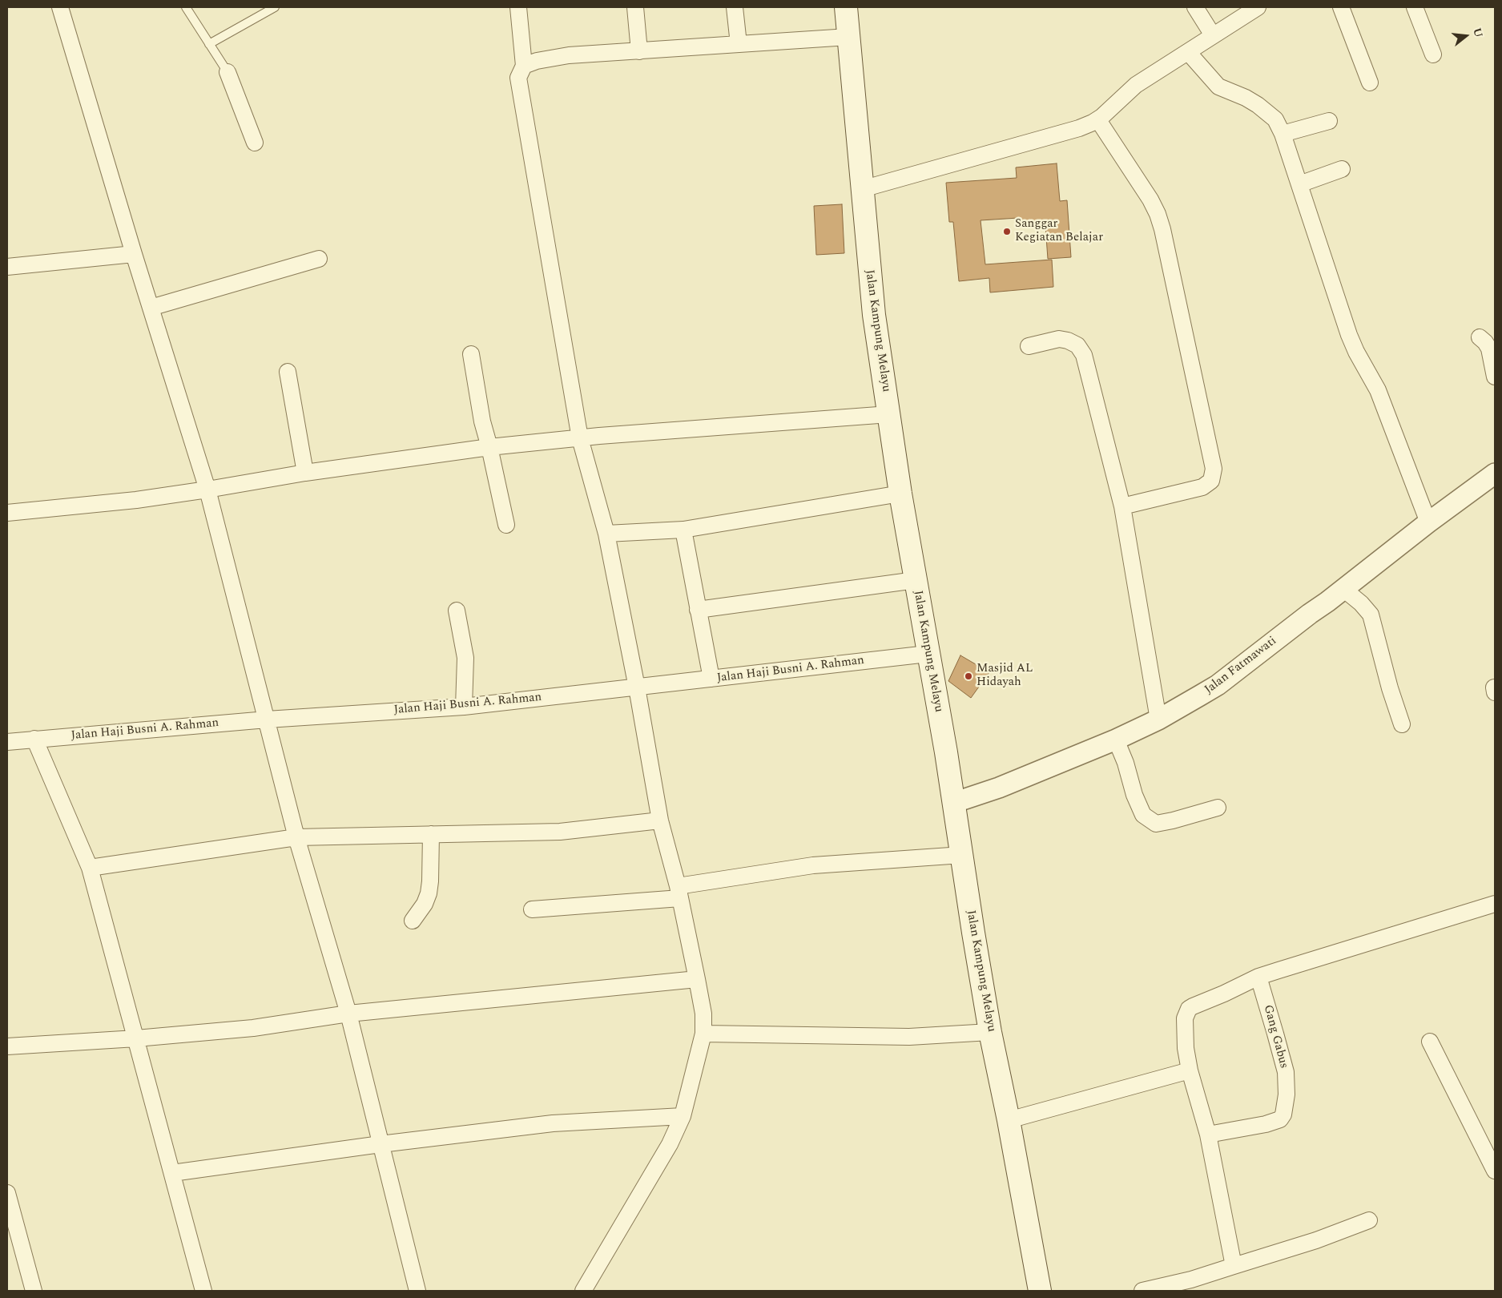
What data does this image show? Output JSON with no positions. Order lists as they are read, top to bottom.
{
  "streets": {
    "main road": ["Jalan Kampung Melayu"],
    "street": ["Jalan Fatmawati", "Jalan Haji Busni A. Rahman", "Gang Gabus"]
  },
  "crossings": [
    ["Jalan Kampung Melayu", "Jalan Fatmawati"],
    ["Jalan Kampung Melayu", "Jalan Haji Busni A. Rahman"]
  ],
  "places": ["Sanggar Kegiatan Belajar", "Masjid AL Hidayah"],
  "north": "right"
}
